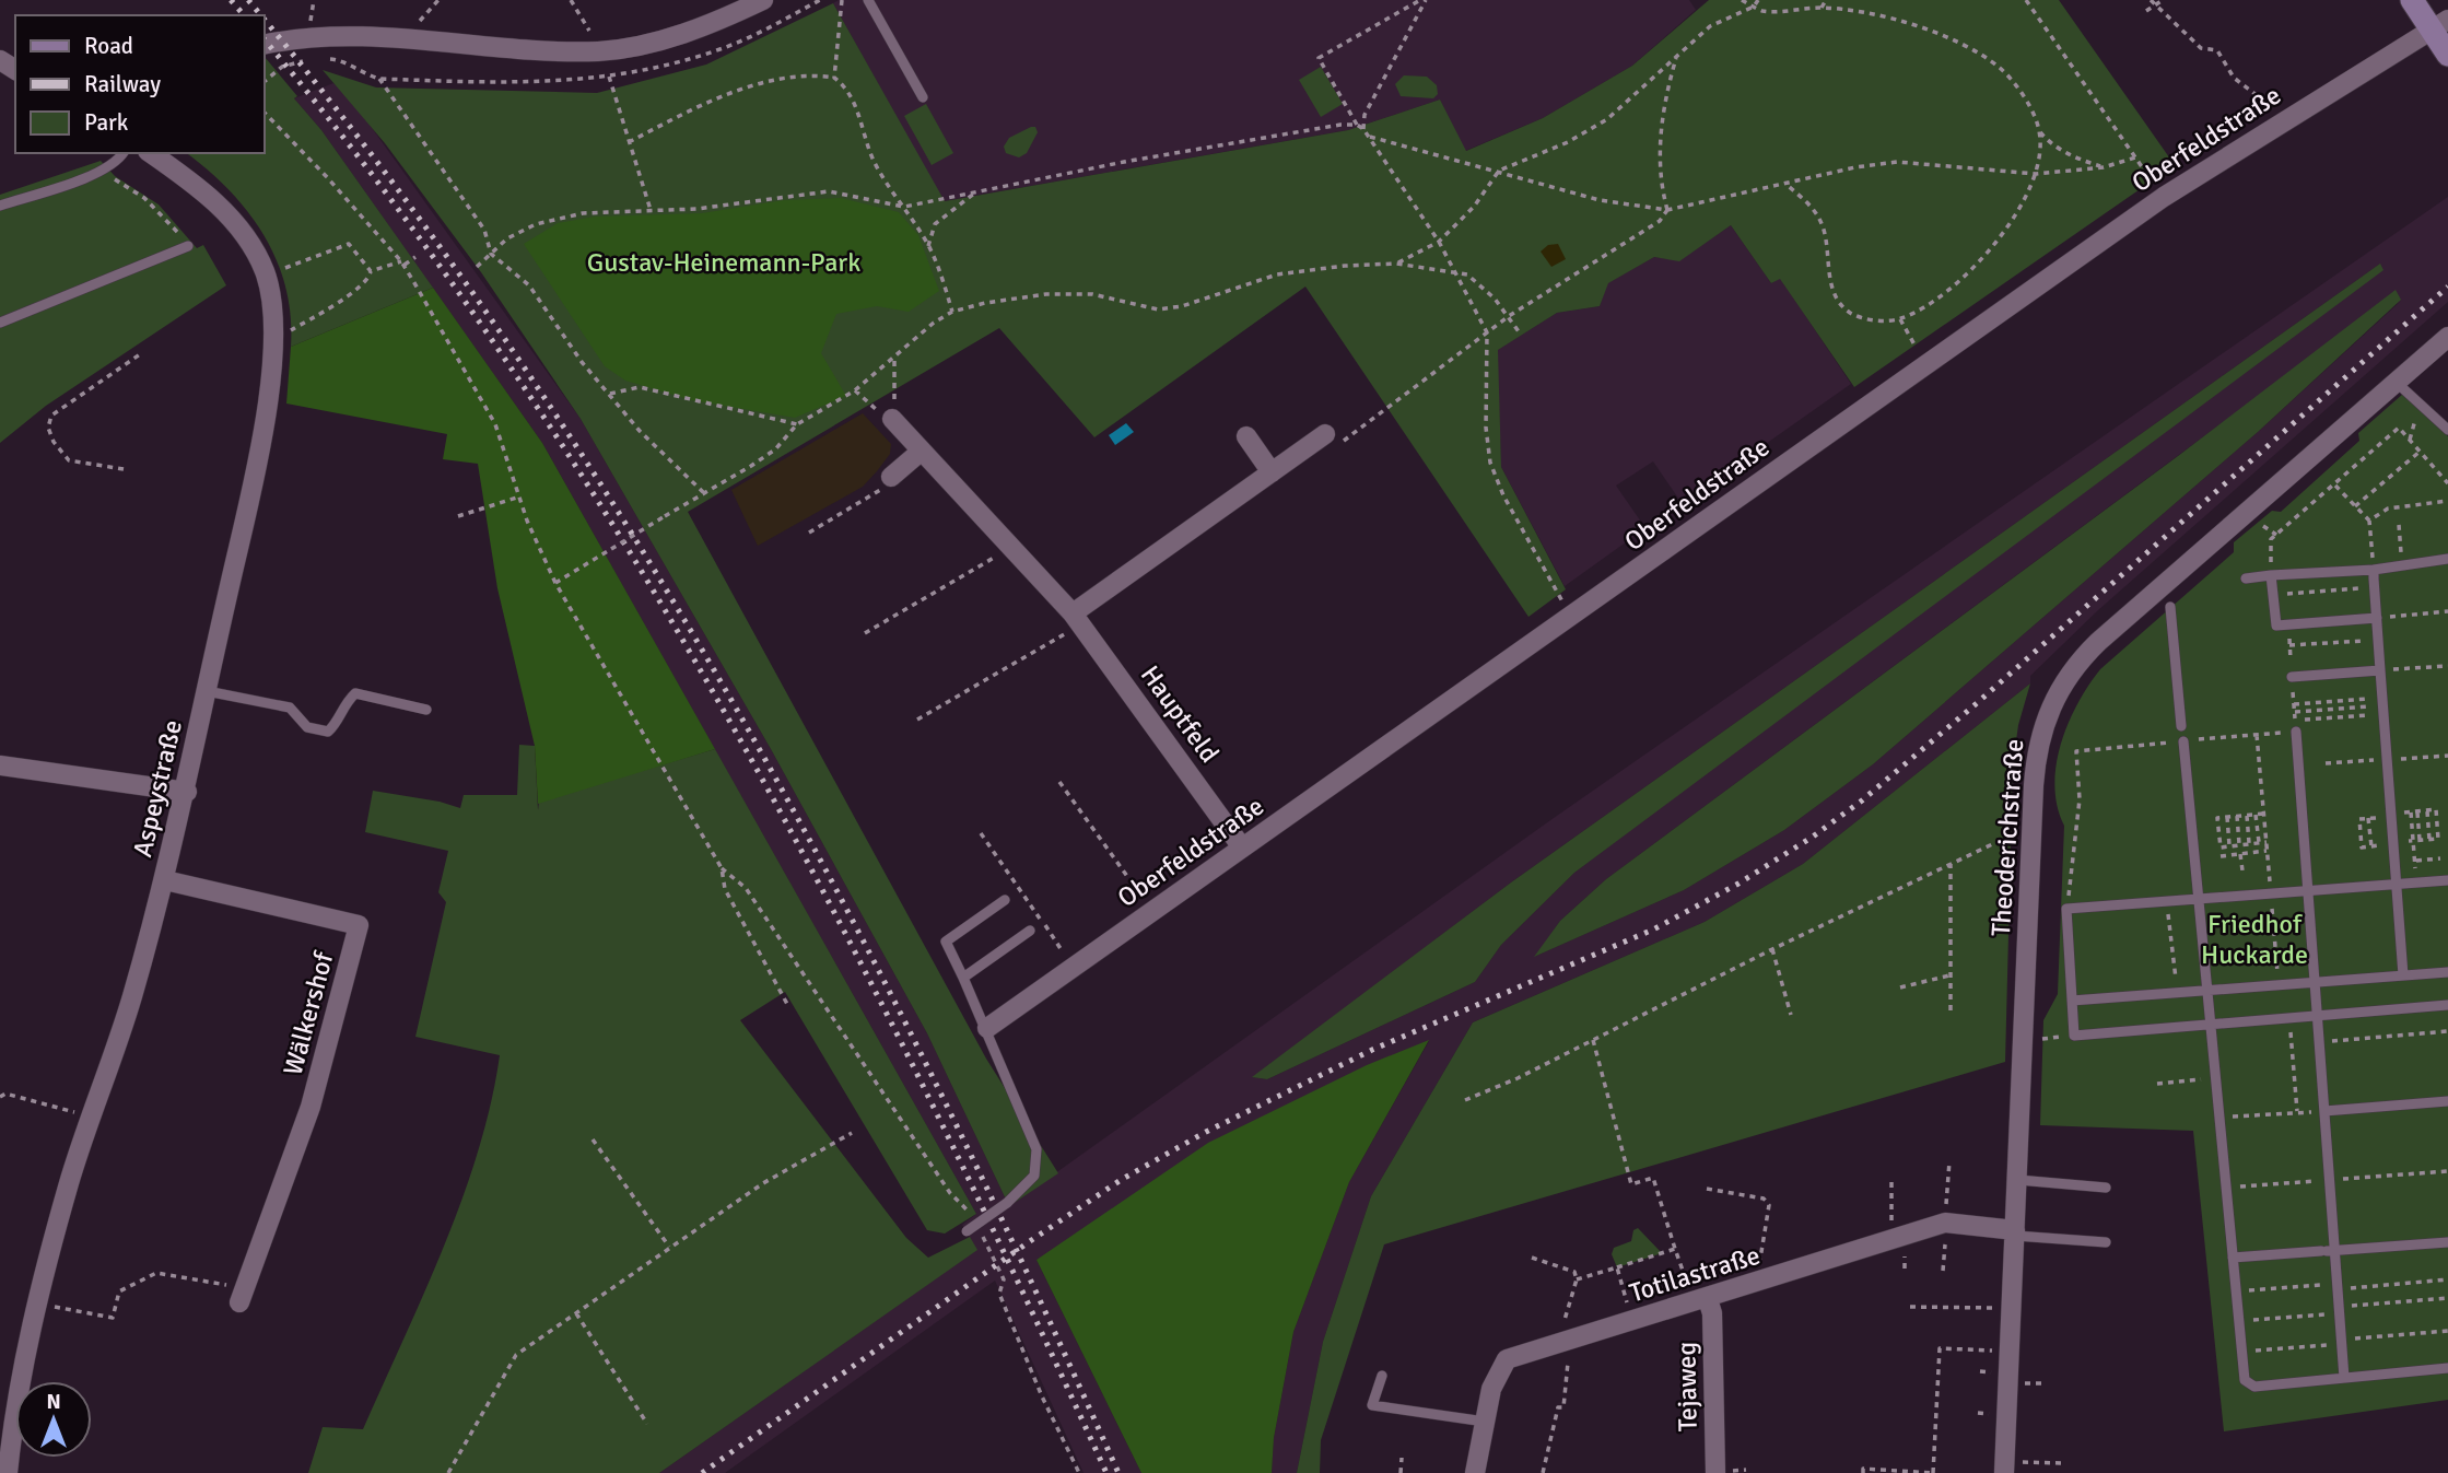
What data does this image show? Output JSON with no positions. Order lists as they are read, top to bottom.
{
  "streets": {
    "street": [
      "Oberfeldstraße",
      "Hauptfeld",
      "Aspeystraße",
      "Theoderichstraße",
      "Wälkershof",
      "Totilastraße",
      "Tejaweg"
    ]
  },
  "crossings": [
    ["Oberfeldstraße", "Hauptfeld"],
    ["Aspeystraße", "Wälkershof"],
    ["Theoderichstraße", "Totilastraße"],
    ["Totilastraße", "Tejaweg"]
  ],
  "parks": ["Gustav-Heinemann-Park", "Friedhof Huckarde"],
  "legend": ["Road", "Railway", "Park"],
  "north": "top"
}
